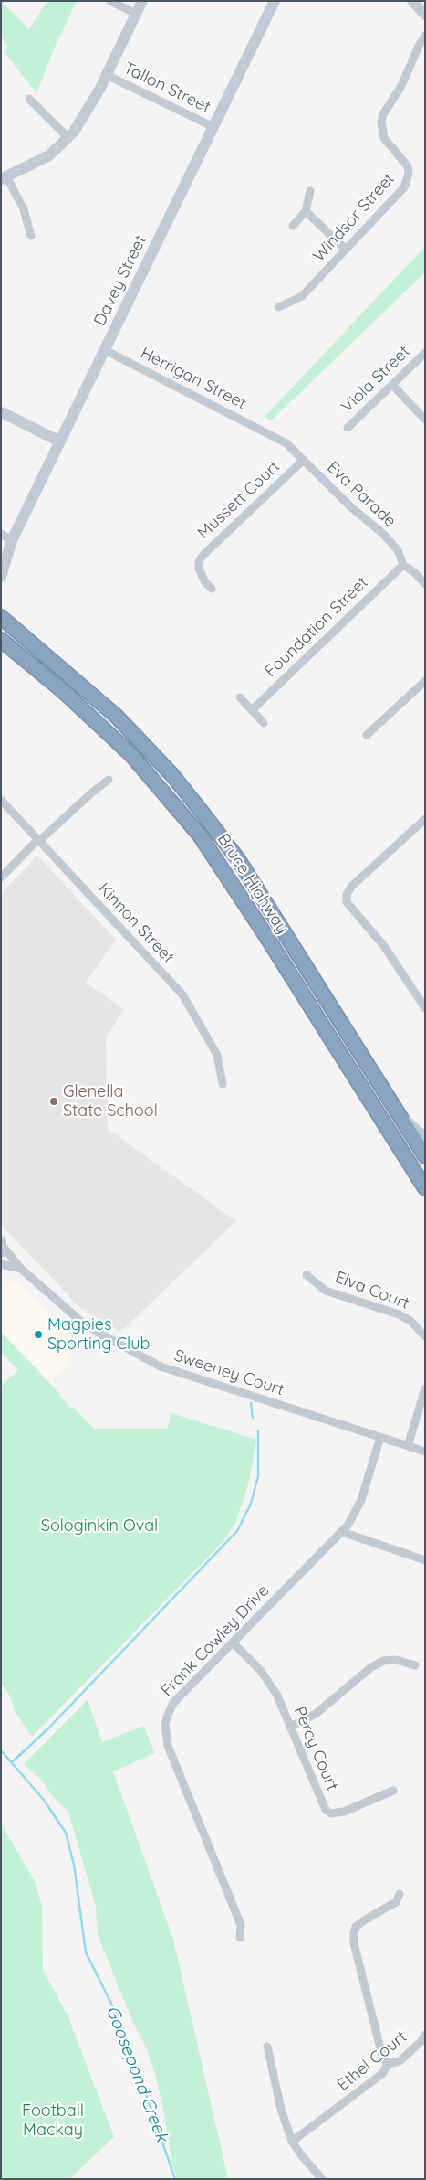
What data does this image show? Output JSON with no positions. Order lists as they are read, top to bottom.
{
  "streets": {
    "highway": ["Bruce Highway"],
    "street": [
      "Tallon Street",
      "Windsor Street",
      "Davey Street",
      "Herrigan Street",
      "Viola Street",
      "Eva Parade",
      "Mussett Court",
      "Foundation Street",
      "Kinnon Street",
      "Elva Court",
      "Sweeney Court",
      "Frank Cowley Drive",
      "Percy Court",
      "Ethel Court"
    ]
  },
  "crossings": [
    ["Tallon Street", "Davey Street"],
    ["Davey Street", "Herrigan Street"],
    ["Herrigan Street", "Eva Parade"],
    ["Eva Parade", "Mussett Court"],
    ["Eva Parade", "Foundation Street"],
    ["Sweeney Court", "Frank Cowley Drive"],
    ["Frank Cowley Drive", "Percy Court"]
  ],
  "water": ["Goosepond Creek"],
  "parks": ["Sologinkin Oval", "Football Mackay"],
  "places": ["Glenella State School", "Magpies Sporting Club"]
}
